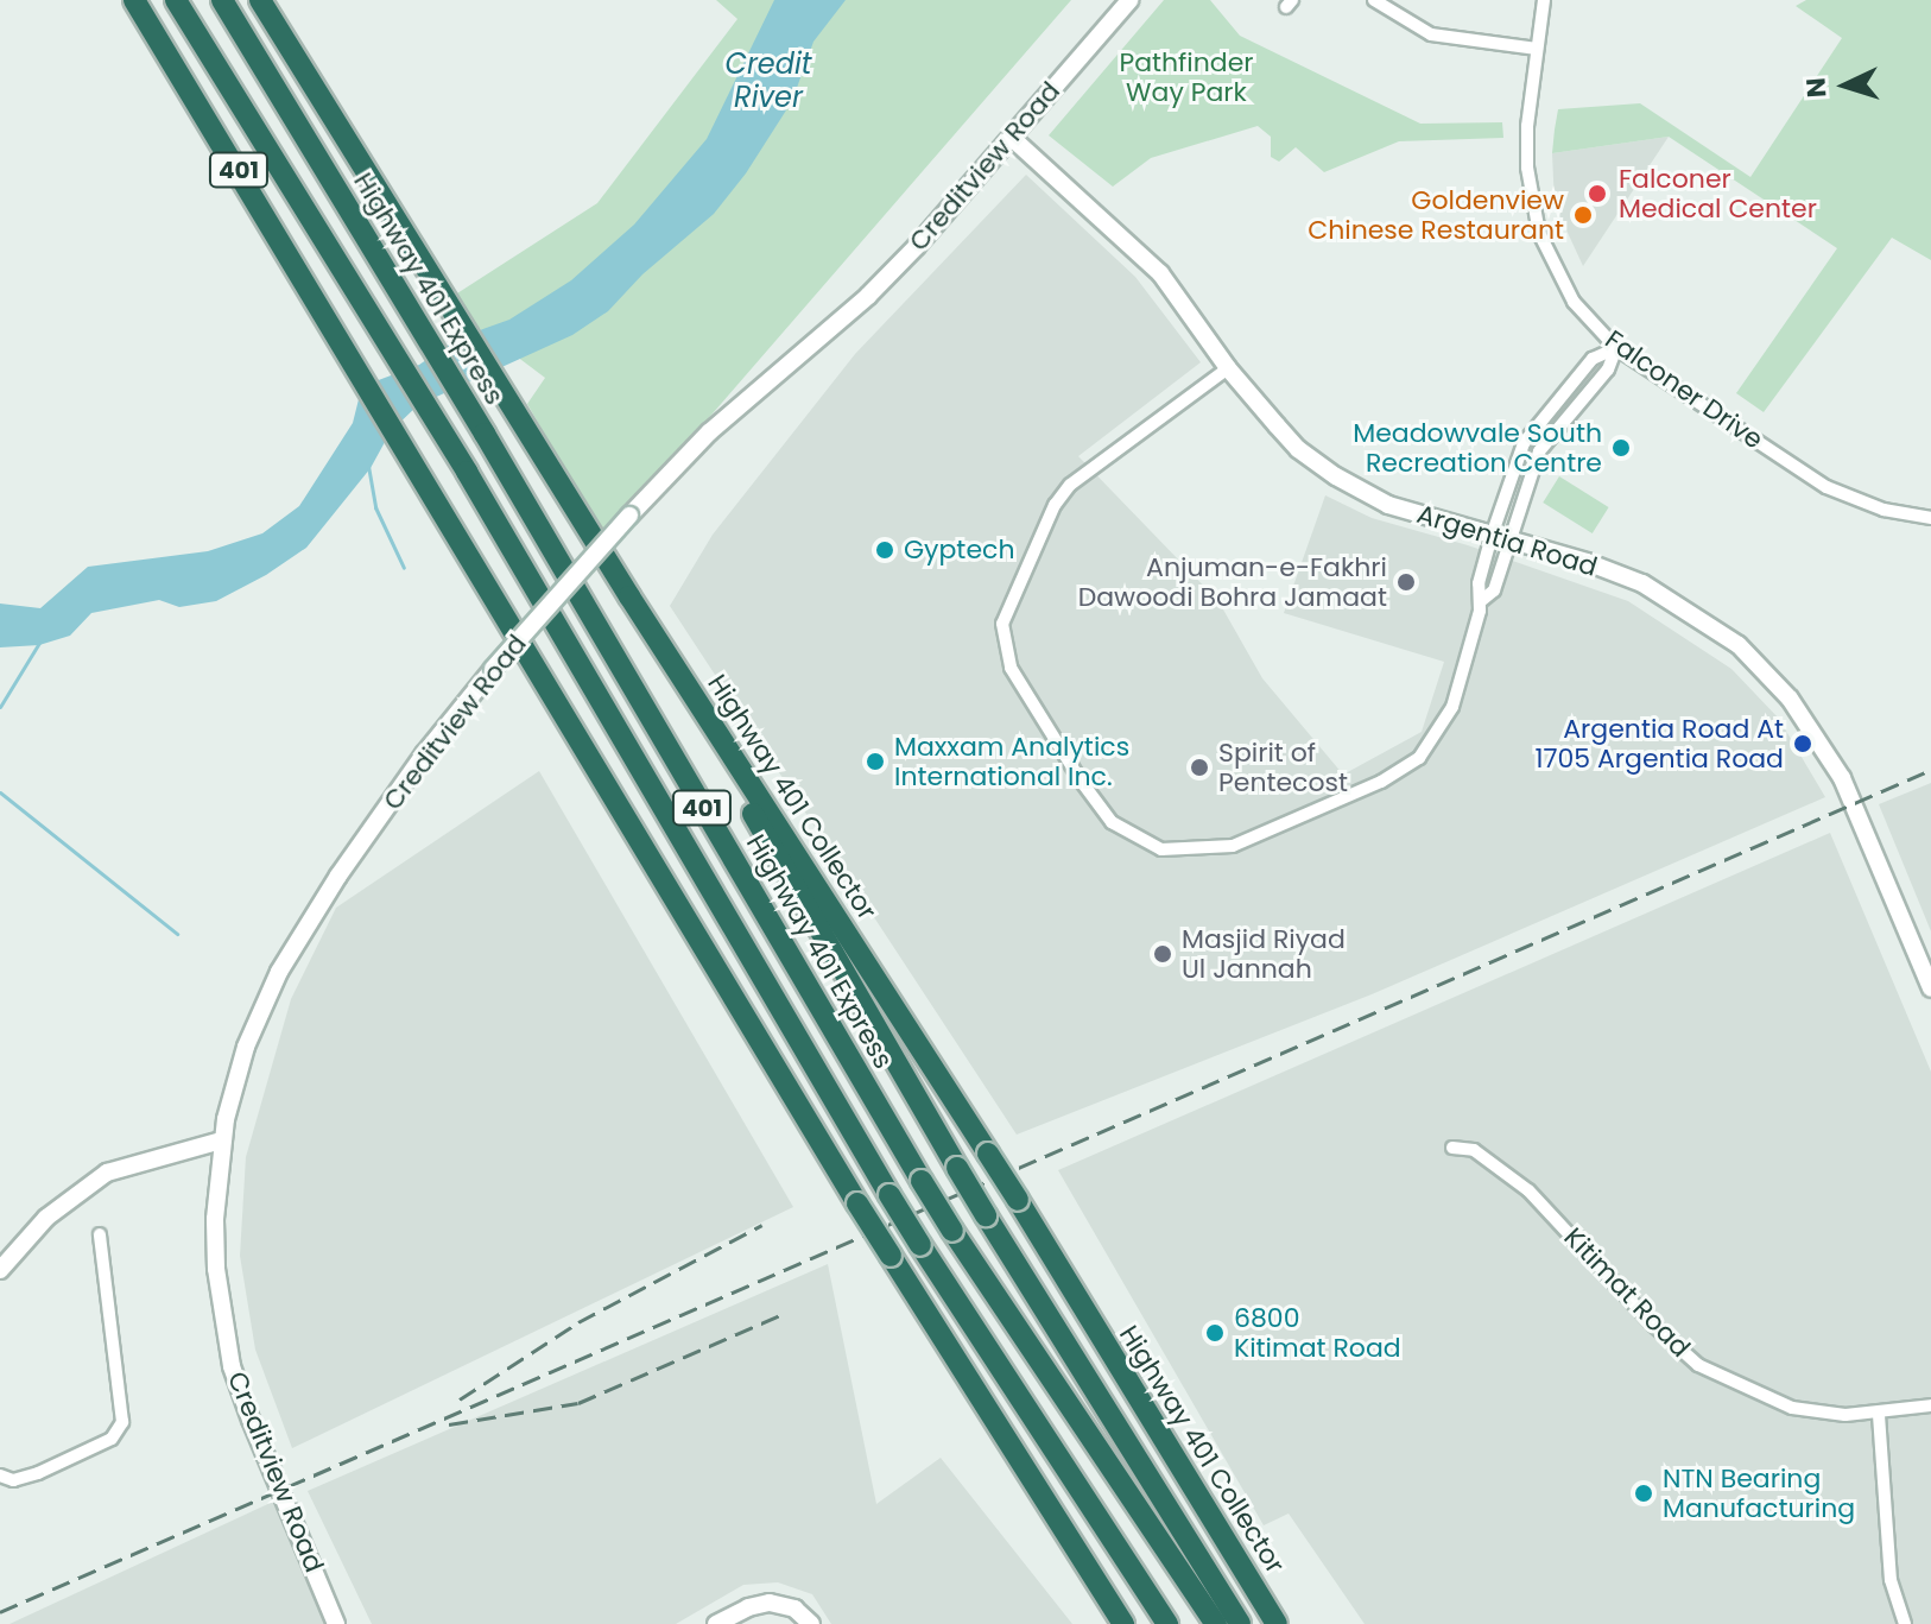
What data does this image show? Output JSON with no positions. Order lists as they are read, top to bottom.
{
  "streets": {
    "highway": ["401", "Highway 401 Express", "Highway 401 Collector"],
    "main road": ["Creditview Road", "Argentia Road"],
    "street": ["Falconer Drive", "Kitimat Road"]
  },
  "crossings": [
    ["Creditview Road", "Argentia Road"]
  ],
  "water": ["Credit River"],
  "parks": ["Pathfinder Way Park"],
  "places": [
    "Falconer Medical Center",
    "Goldenview Chinese Restaurant",
    "Meadowvale South Recreation Centre",
    "Gyptech",
    "Anjuman-e-Fakhri Dawoodi Bohra Jamaat",
    "Argentia Road At 1705 Argentia Road",
    "Maxxam Analytics International Inc.",
    "Spirit of Pentecost",
    "Masjid Riyad Ul Jannah",
    "6800 Kitimat Road",
    "NTN Bearing Manufacturing"
  ],
  "north": "left"
}
